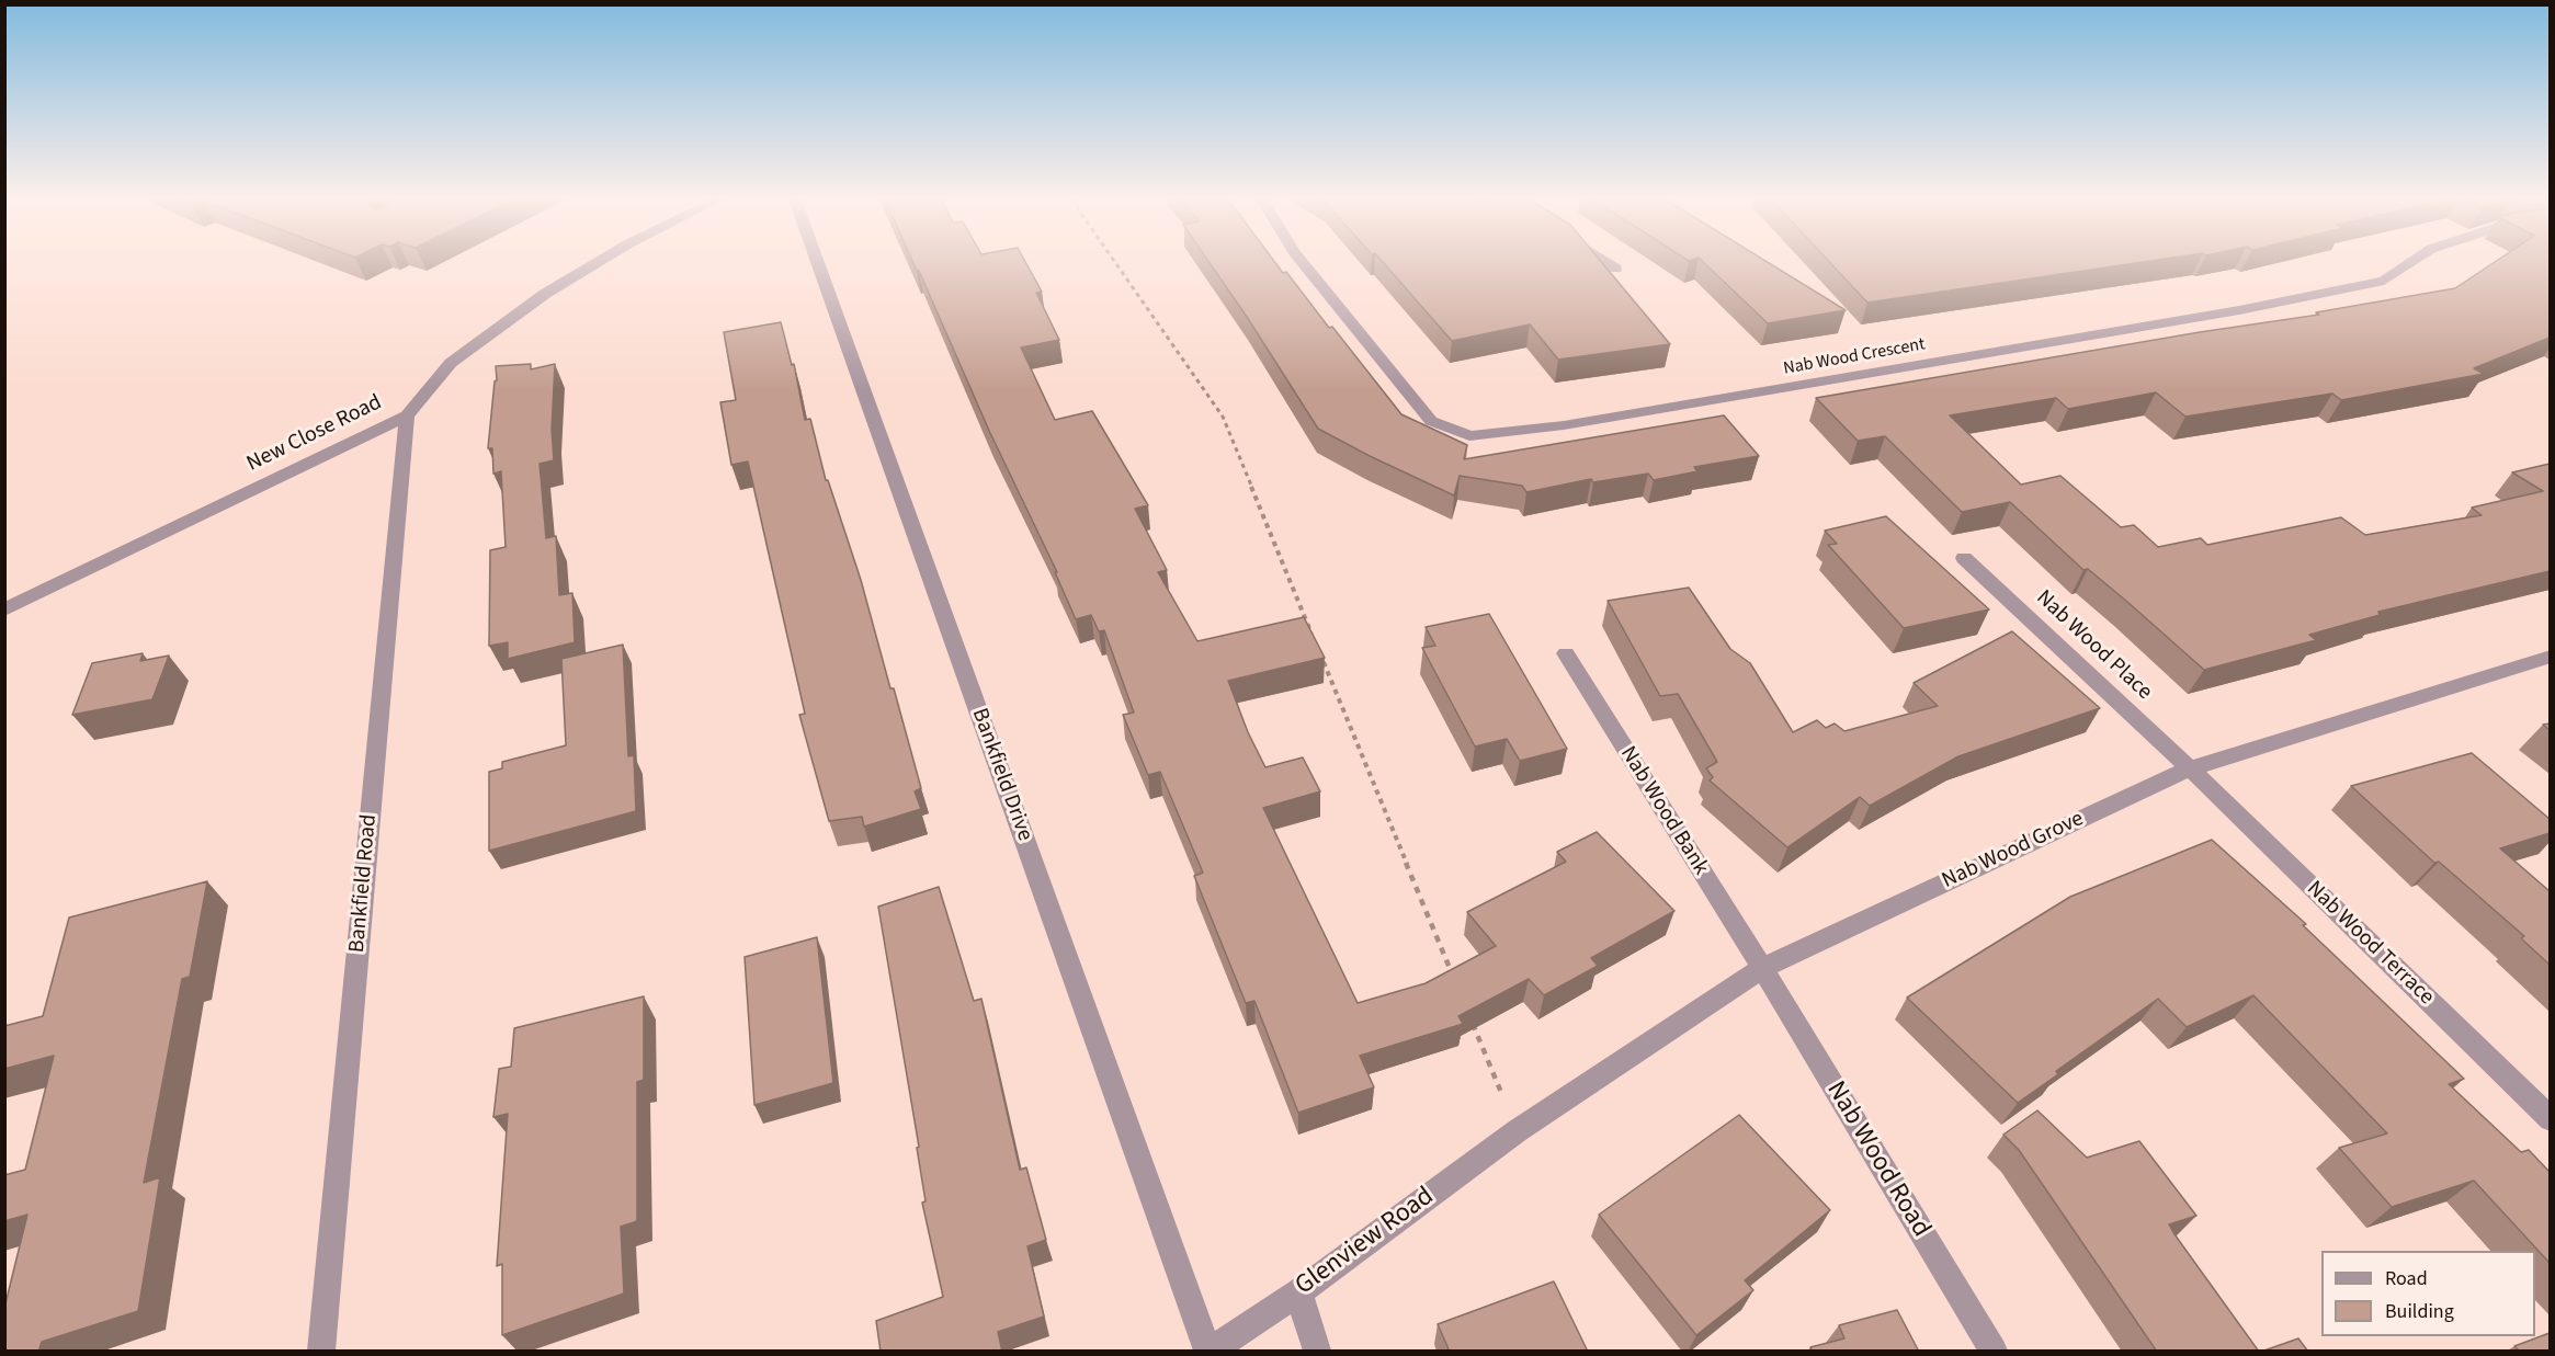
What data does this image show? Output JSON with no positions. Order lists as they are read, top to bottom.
{
  "streets": {
    "street": [
      "Nab Wood Crescent",
      "New Close Road",
      "Nab Wood Place",
      "Bankfield Drive",
      "Nab Wood Bank",
      "Nab Wood Grove",
      "Bankfield Road",
      "Nab Wood Terrace",
      "Nab Wood Road",
      "Glenview Road"
    ]
  },
  "crossings": [
    ["New Close Road", "Bankfield Road"],
    ["Nab Wood Place", "Nab Wood Grove"],
    ["Nab Wood Place", "Nab Wood Terrace"],
    ["Nab Wood Bank", "Nab Wood Grove"],
    ["Nab Wood Bank", "Nab Wood Road"],
    ["Nab Wood Grove", "Nab Wood Terrace"],
    ["Nab Wood Grove", "Nab Wood Road"],
    ["Nab Wood Grove", "Glenview Road"]
  ],
  "legend": ["Road", "Building"]
}
